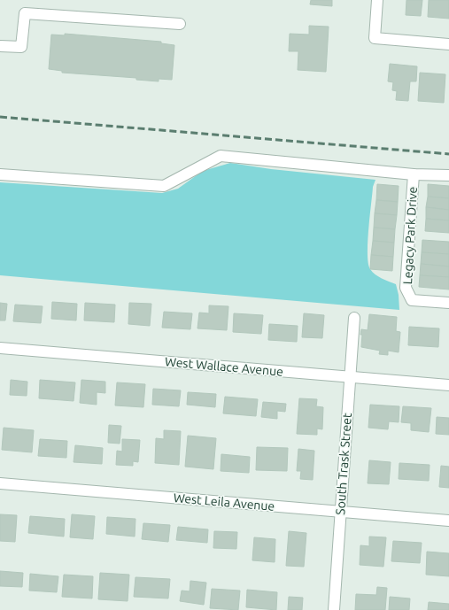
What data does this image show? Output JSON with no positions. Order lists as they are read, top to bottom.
{
  "streets": {
    "street": [
      "Legacy Park Drive",
      "West Wallace Avenue",
      "South Trask Street",
      "West Leila Avenue"
    ]
  },
  "crossings": [
    ["West Wallace Avenue", "South Trask Street"],
    ["South Trask Street", "West Leila Avenue"]
  ]
}
